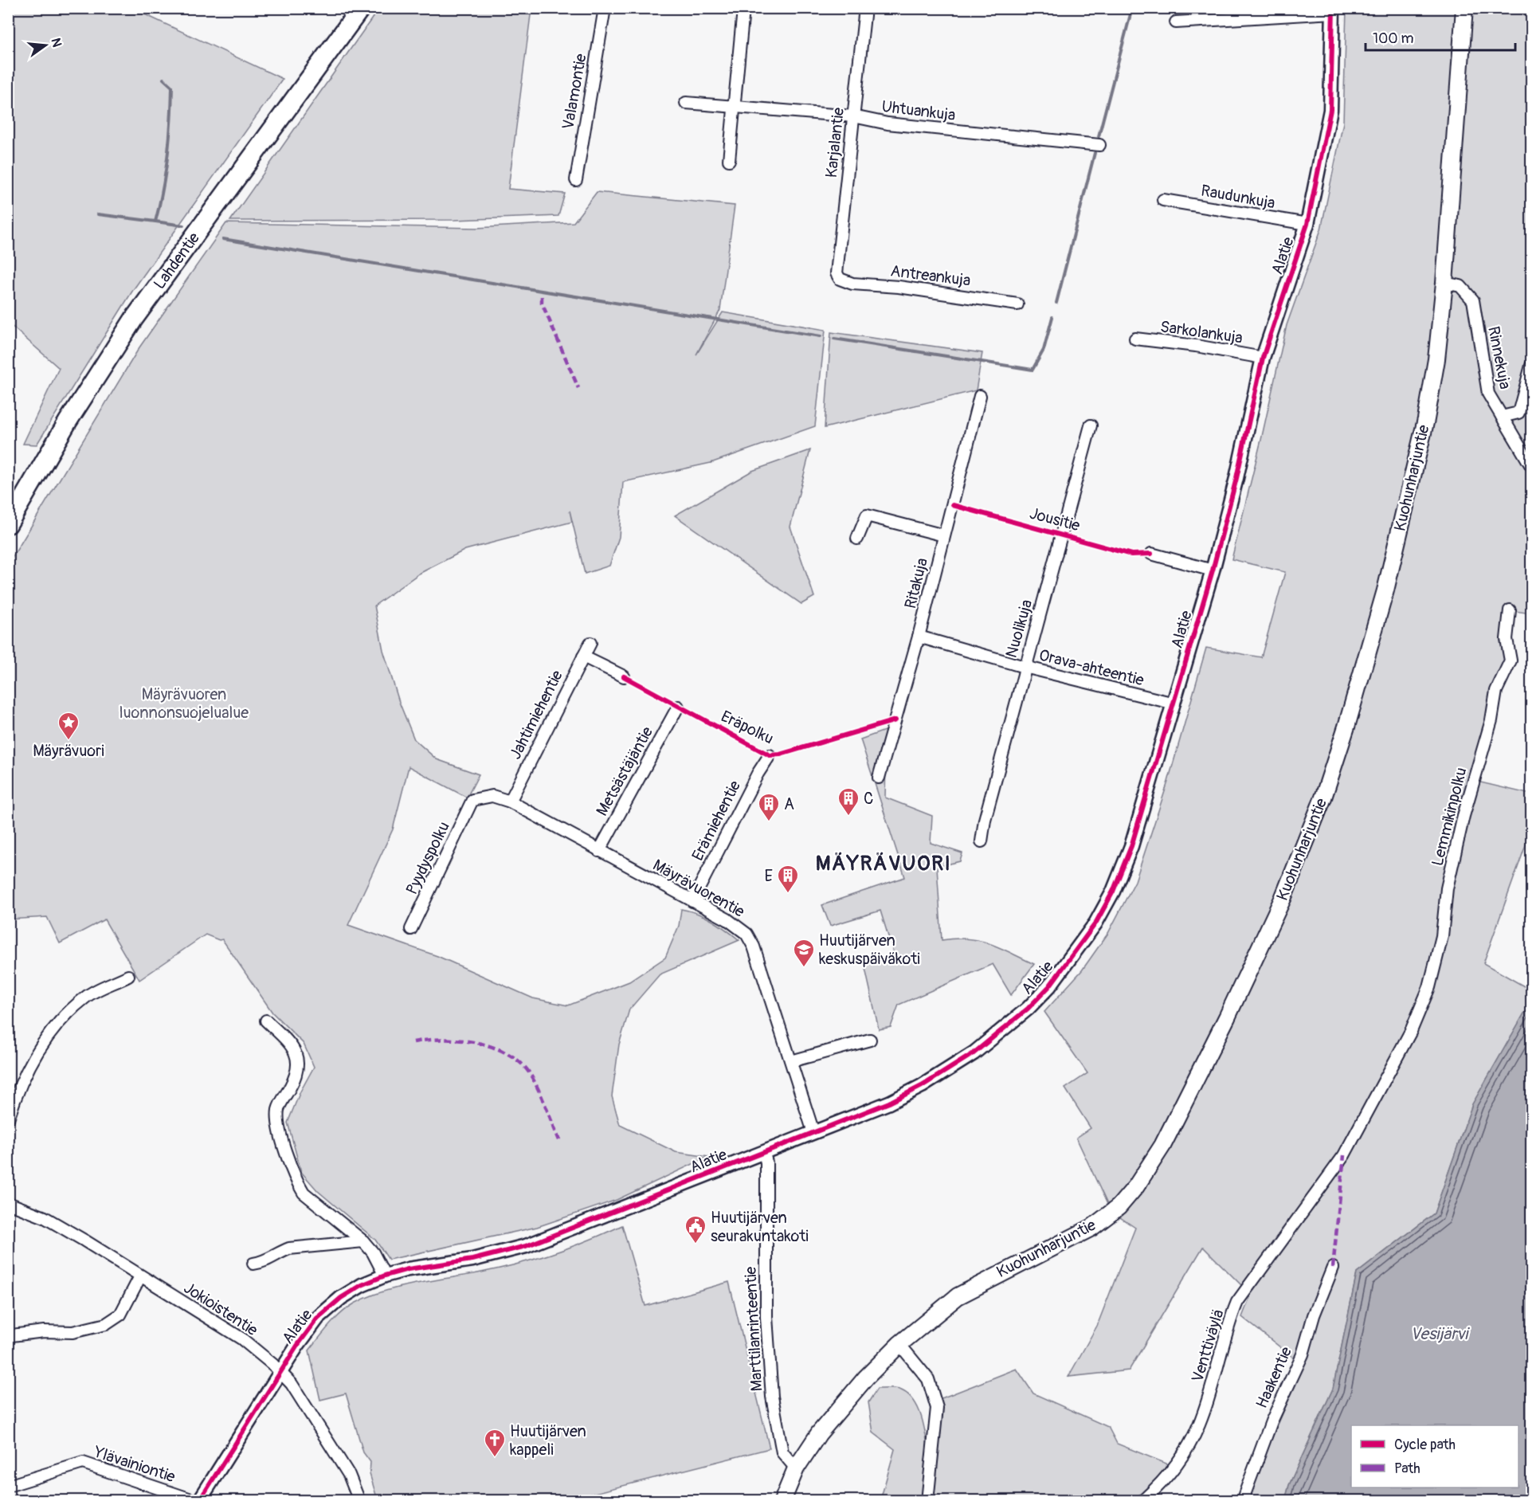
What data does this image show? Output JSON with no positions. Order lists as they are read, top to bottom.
{
  "streets": {
    "highway": ["Lahdentie"],
    "main road": ["Kuohunharjuntie"],
    "street": [
      "Valamontie",
      "Uhtuankuja",
      "Karjalantie",
      "Raudunkuja",
      "Alatie",
      "Antreankuja",
      "Sarkolankuja",
      "Rinnekuja",
      "Ritakuja",
      "Nuolikuja",
      "Orava-ahteentie",
      "Jahtimiehentie",
      "Metsästäjäntie",
      "Lemmikinpolku",
      "Erämiehentie",
      "Pyydyspolku",
      "Mäyrävuorentie",
      "Jokioistentie",
      "Marttilanrinteentie",
      "Venttiväylä",
      "Haakentie",
      "Ylävainiontie"
    ],
    "cycle path": ["Jousitie", "Eräpolku"]
  },
  "crossings": [
    ["Uhtuankuja", "Karjalantie"],
    ["Karjalantie", "Antreankuja"],
    ["Raudunkuja", "Alatie"],
    ["Alatie", "Sarkolankuja"],
    ["Alatie", "Orava-ahteentie"],
    ["Alatie", "Mäyrävuorentie"],
    ["Alatie", "Jokioistentie"],
    ["Alatie", "Marttilanrinteentie"],
    ["Alatie", "Ylävainiontie"],
    ["Rinnekuja", "Kuohunharjuntie"],
    ["Kuohunharjuntie", "Marttilanrinteentie"],
    ["Ritakuja", "Orava-ahteentie"],
    ["Nuolikuja", "Orava-ahteentie"],
    ["Jahtimiehentie", "Mäyrävuorentie"],
    ["Metsästäjäntie", "Mäyrävuorentie"],
    ["Lemmikinpolku", "Venttiväylä"],
    ["Erämiehentie", "Mäyrävuorentie"],
    ["Pyydyspolku", "Mäyrävuorentie"]
  ],
  "districts": ["MÄYRÄVUORI"],
  "water": ["Vesijärvi"],
  "parks": ["Mäyrävuoren luonnonsuojelualue"],
  "places": {
    "place": ["Mäyrävuori"],
    "building": ["C", "A", "E"],
    "school or university": ["Huutijärven keskuspäiväkoti"],
    "public building": ["Huutijärven seurakuntakoti"],
    "church": ["Huutijärven kappeli"]
  },
  "legend": ["Cycle path", "Path"],
  "scale_bar": "100 m",
  "north": "right"
}
